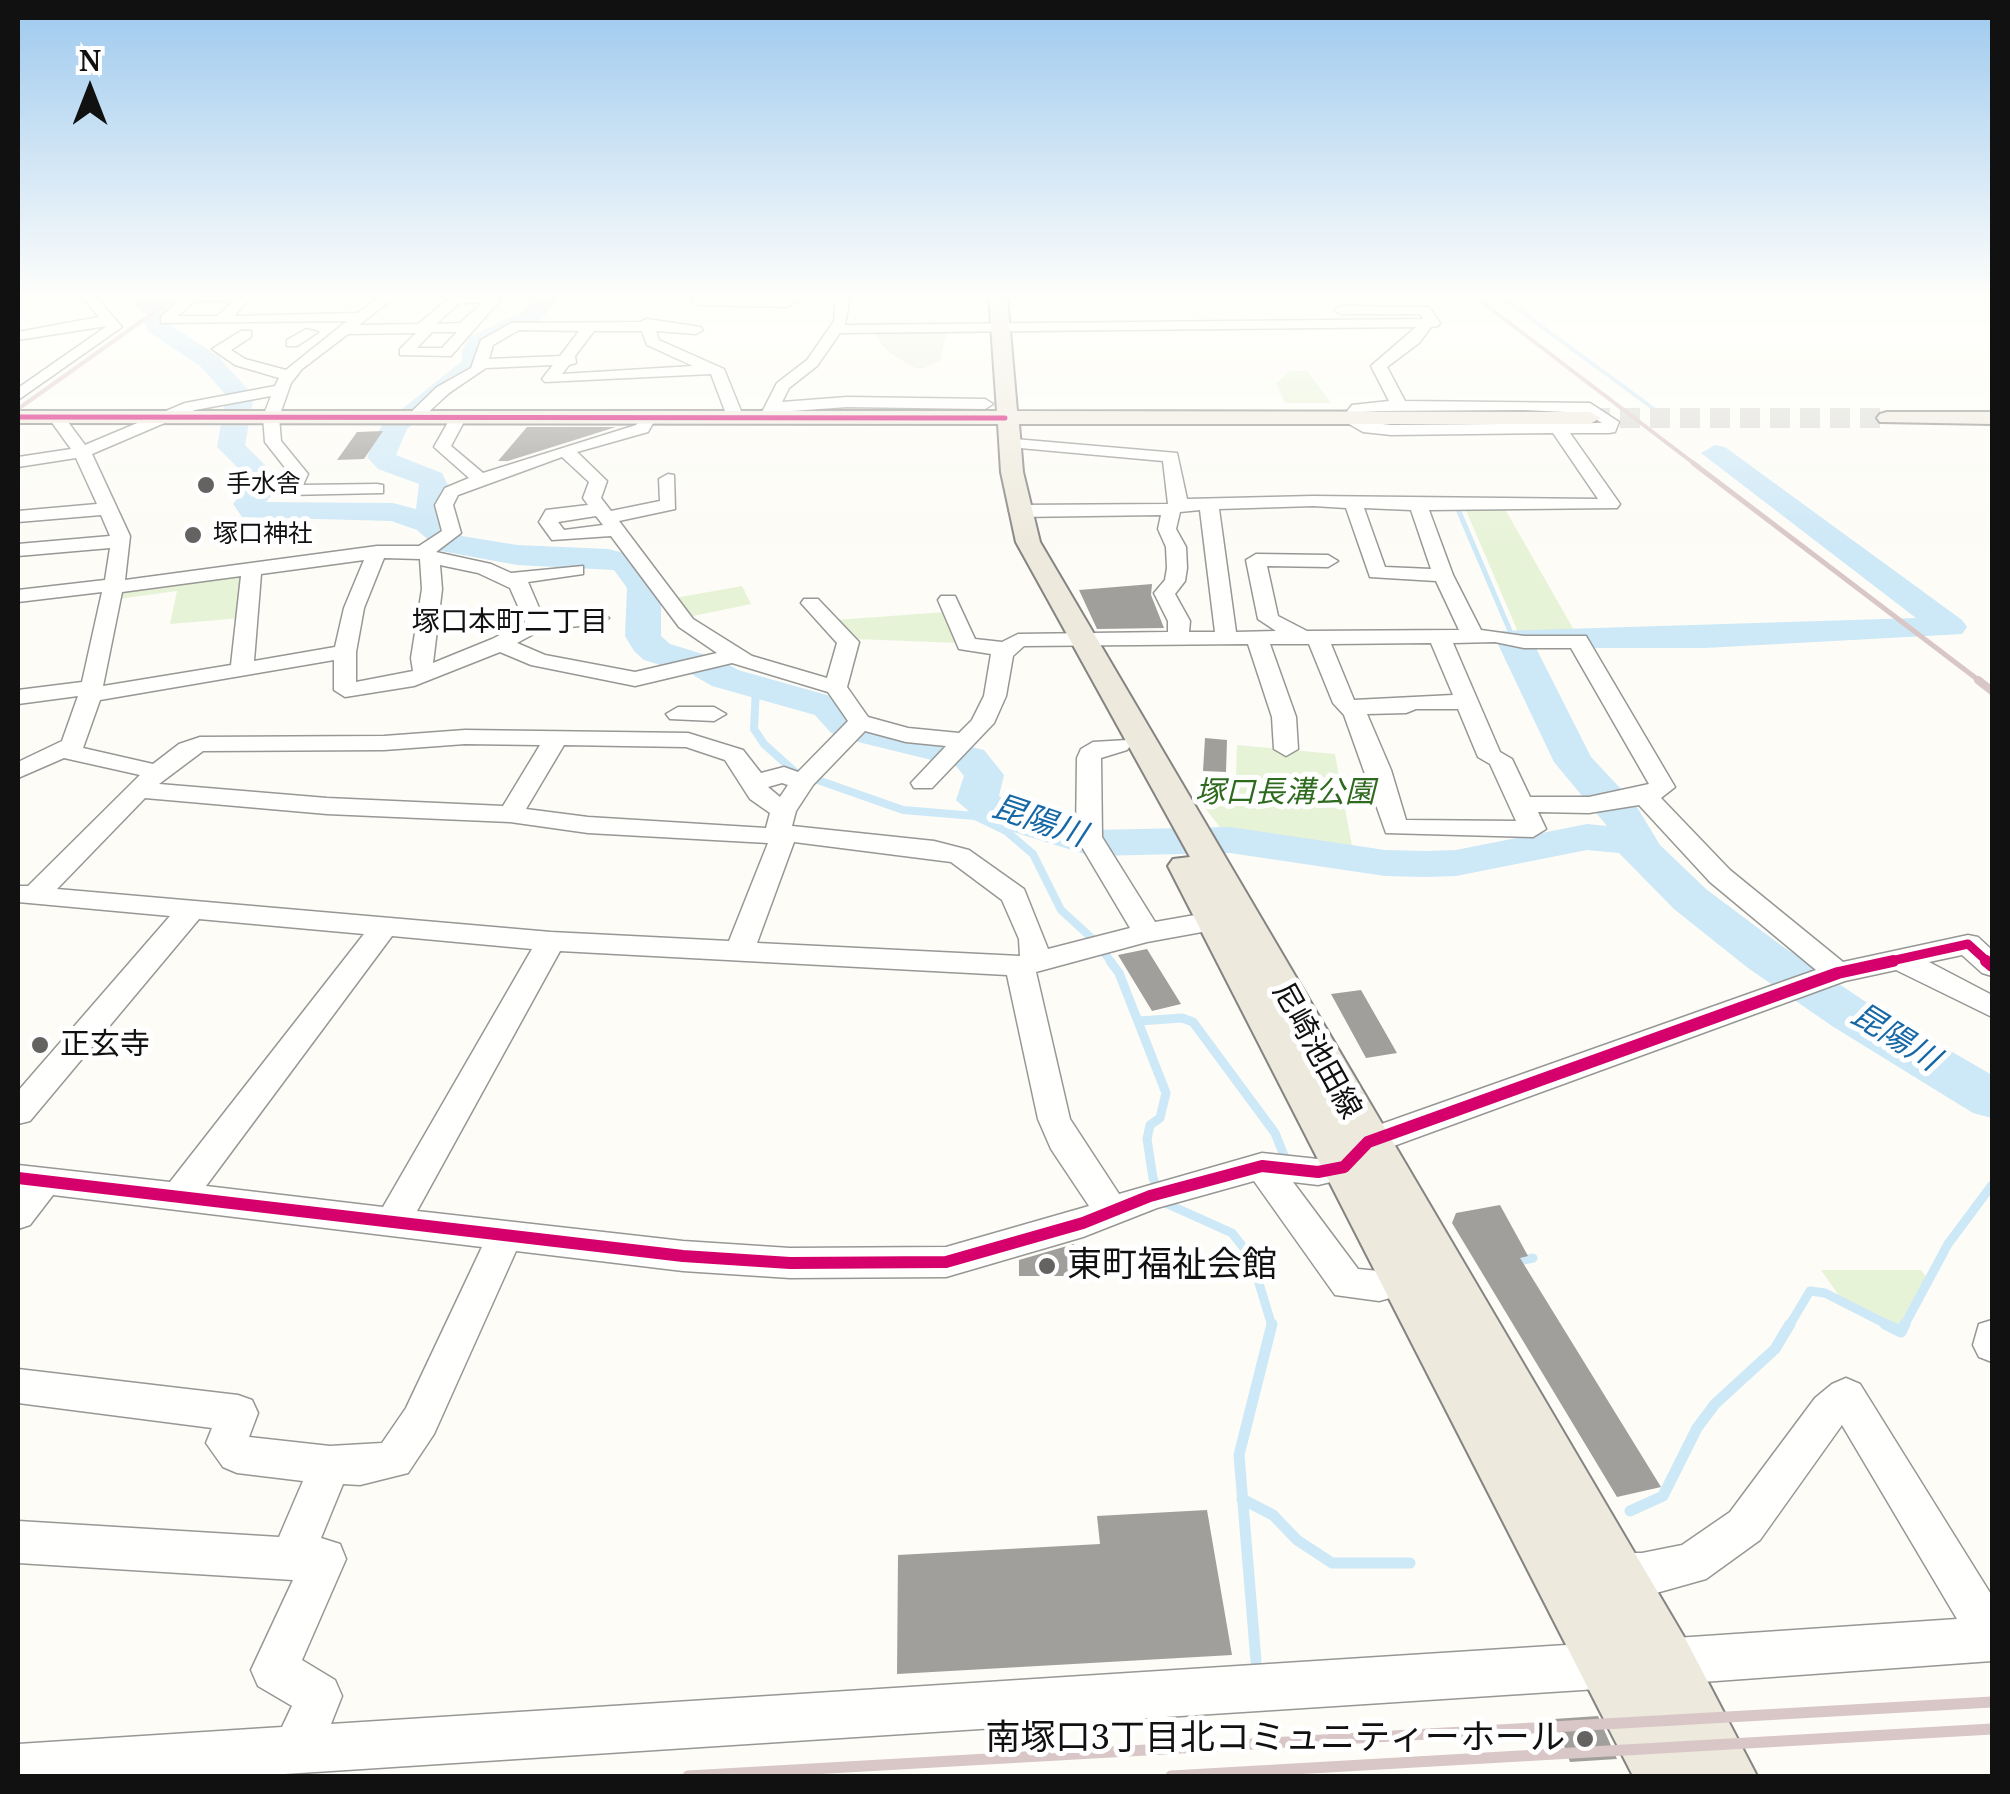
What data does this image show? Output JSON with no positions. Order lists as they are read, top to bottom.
{
  "streets": {
    "main road": ["尼崎池田線"]
  },
  "districts": ["塚口本町二丁目"],
  "water": ["昆陽川"],
  "parks": ["塚口長溝公園"],
  "places": [
    "手水舎",
    "塚口神社",
    "正玄寺",
    "東町福祉会館",
    "南塚口3丁目北コミュニティーホール"
  ],
  "north": "top"
}
